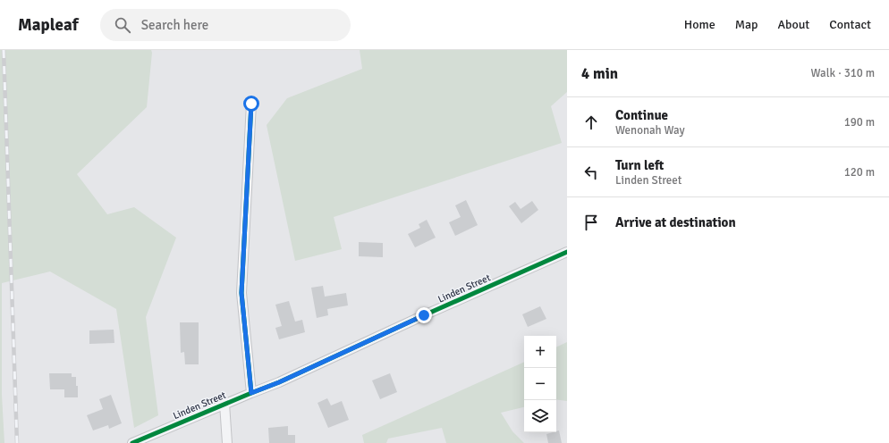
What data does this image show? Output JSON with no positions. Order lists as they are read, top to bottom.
{
  "streets": {
    "street": ["Linden Street"]
  },
  "page": {
    "header": "Mapleaf",
    "search": "Search here",
    "nav": [
      "Home",
      "Map",
      "About",
      "Contact"
    ],
    "heading": ["4 min", "Walk · 310 m"],
    "list": [
      ["Continue", "Wenonah Way", "190 m"],
      ["Turn left", "Linden Street", "120 m"],
      "Arrive at destination"
    ],
    "map_buttons": ["+", "−"]
  }
}
